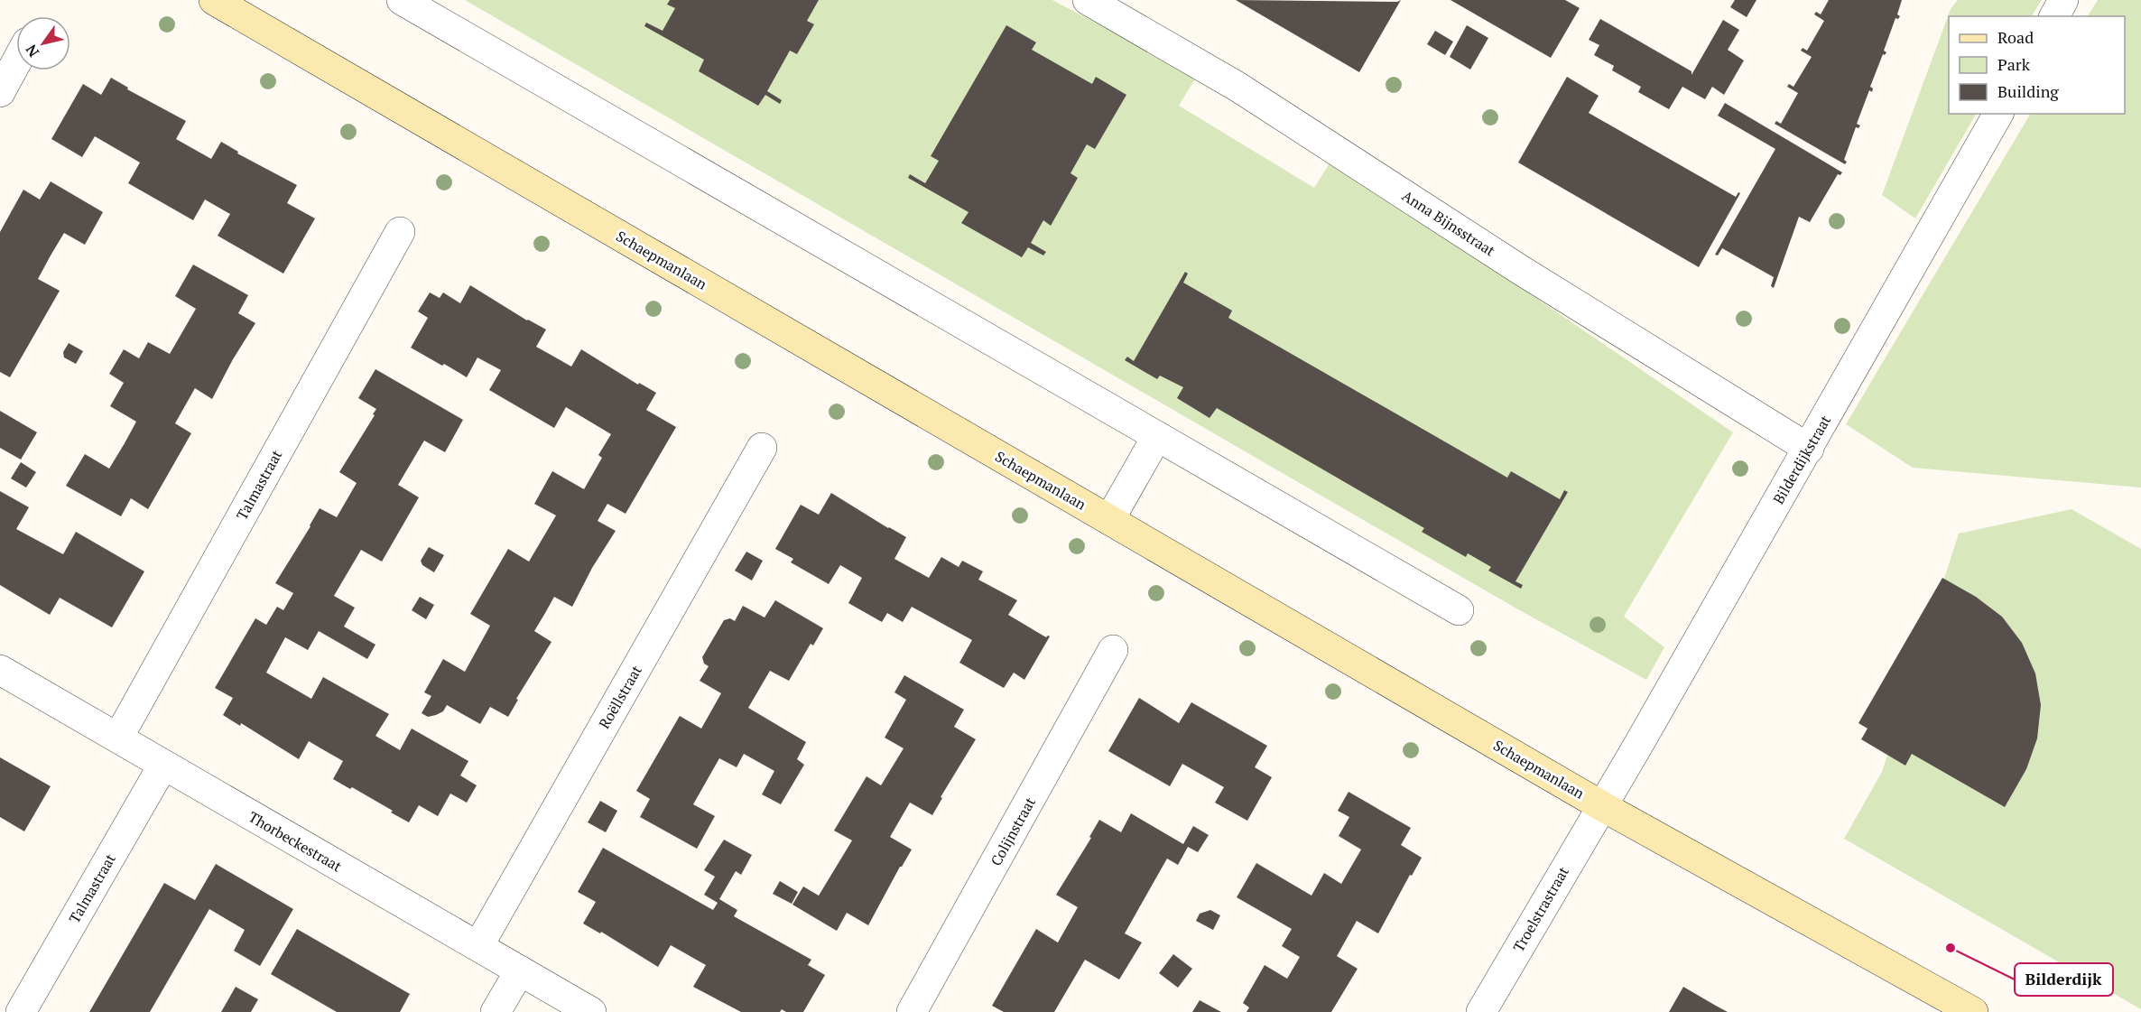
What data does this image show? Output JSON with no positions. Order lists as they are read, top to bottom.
{
  "streets": {
    "street": [
      "Anna Bijnsstraat",
      "Schaepmanlaan",
      "Bilderdijkstraat",
      "Talmastraat",
      "Roëllstraat",
      "Colijnstraat",
      "Thorbeckestraat",
      "Troelstrastraat"
    ]
  },
  "crossings": [
    ["Anna Bijnsstraat", "Bilderdijkstraat"],
    ["Schaepmanlaan", "Bilderdijkstraat"],
    ["Schaepmanlaan", "Troelstrastraat"],
    ["Bilderdijkstraat", "Troelstrastraat"],
    ["Talmastraat", "Thorbeckestraat"],
    ["Roëllstraat", "Thorbeckestraat"]
  ],
  "places": ["Bilderdijk"],
  "legend": ["Road", "Park", "Building"],
  "north": "bottom left"
}
